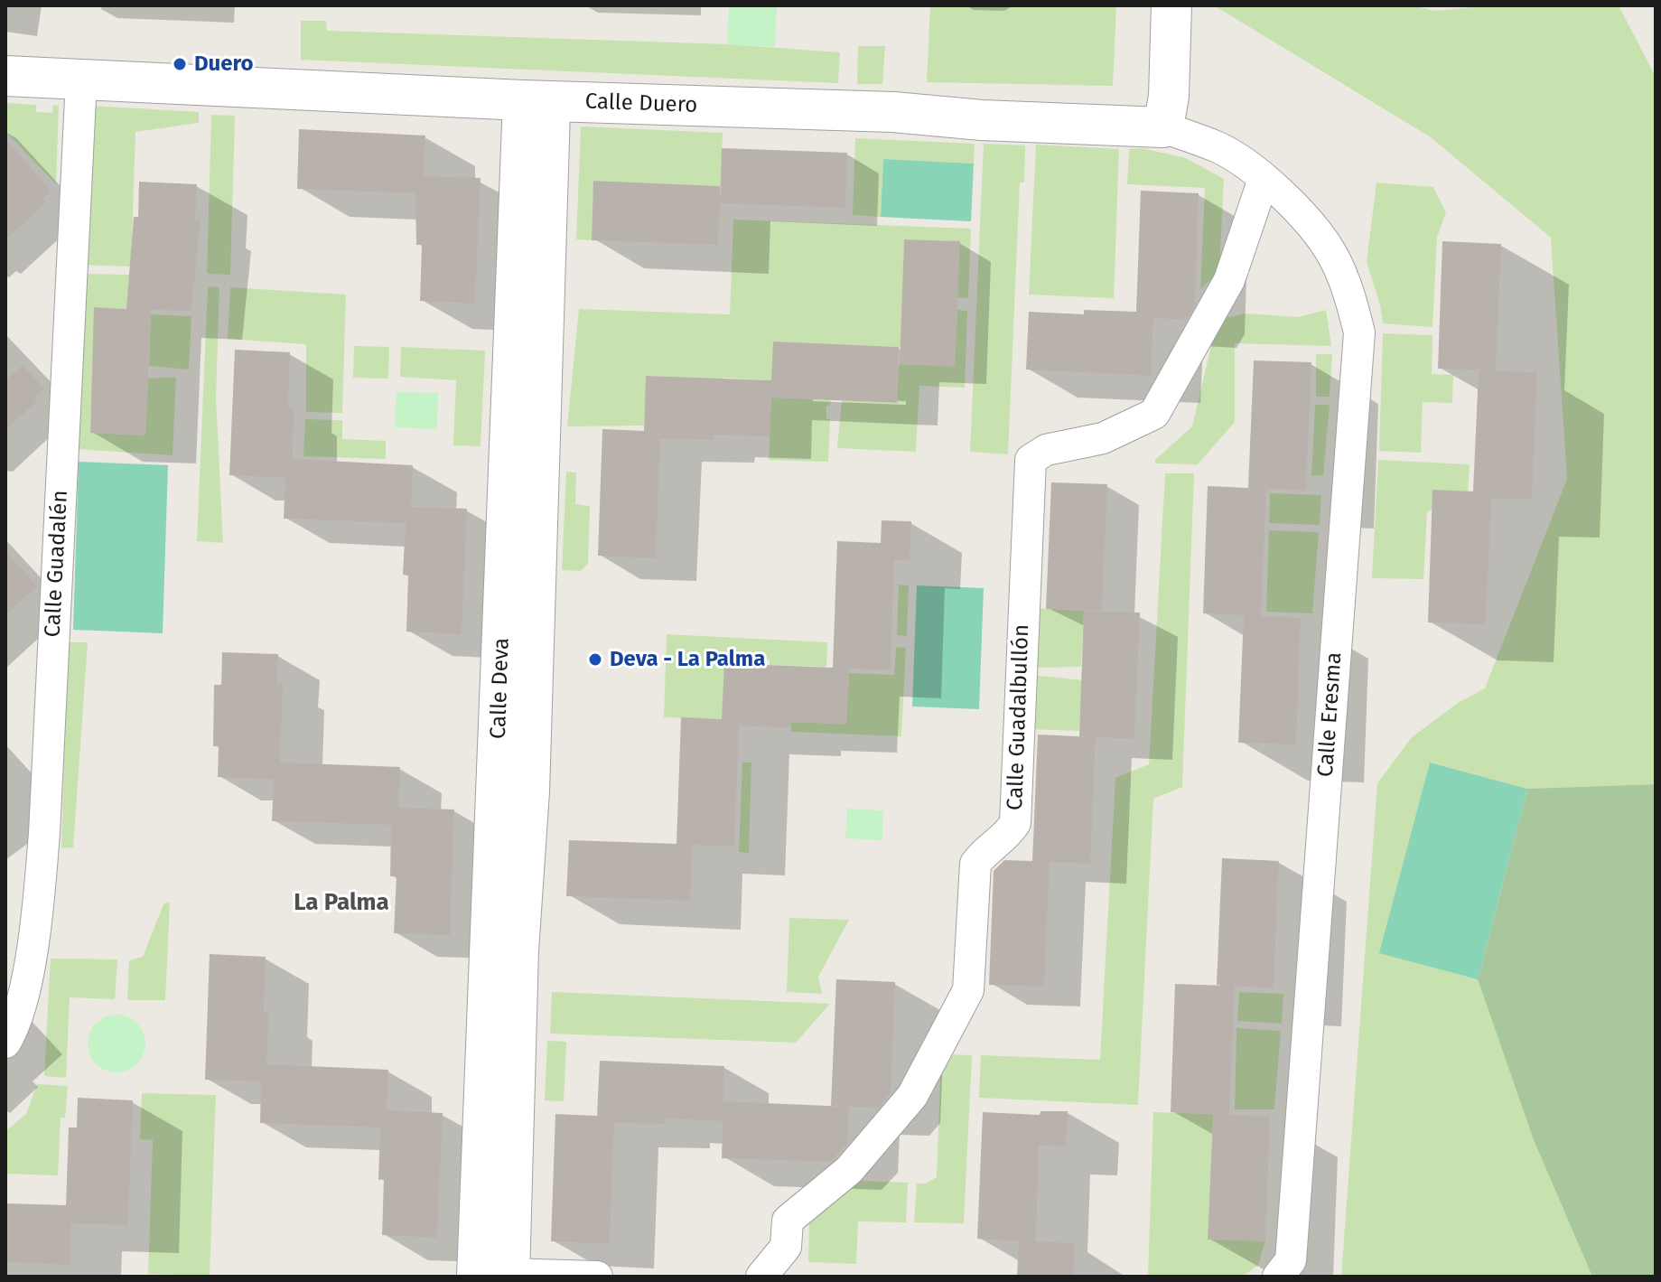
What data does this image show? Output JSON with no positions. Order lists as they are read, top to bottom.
{
  "streets": {
    "street": [
      "Calle Duero",
      "Calle Guadalén",
      "Calle Deva",
      "Calle Eresma",
      "Calle Guadalbullón"
    ]
  },
  "crossings": [
    ["Calle Duero", "Calle Guadalén"],
    ["Calle Duero", "Calle Deva"],
    ["Calle Duero", "Calle Eresma"],
    ["Calle Duero", "Calle Guadalbullón"],
    ["Calle Eresma", "Calle Guadalbullón"]
  ],
  "districts": ["La Palma"],
  "places": ["Duero", "Deva - La Palma"]
}
